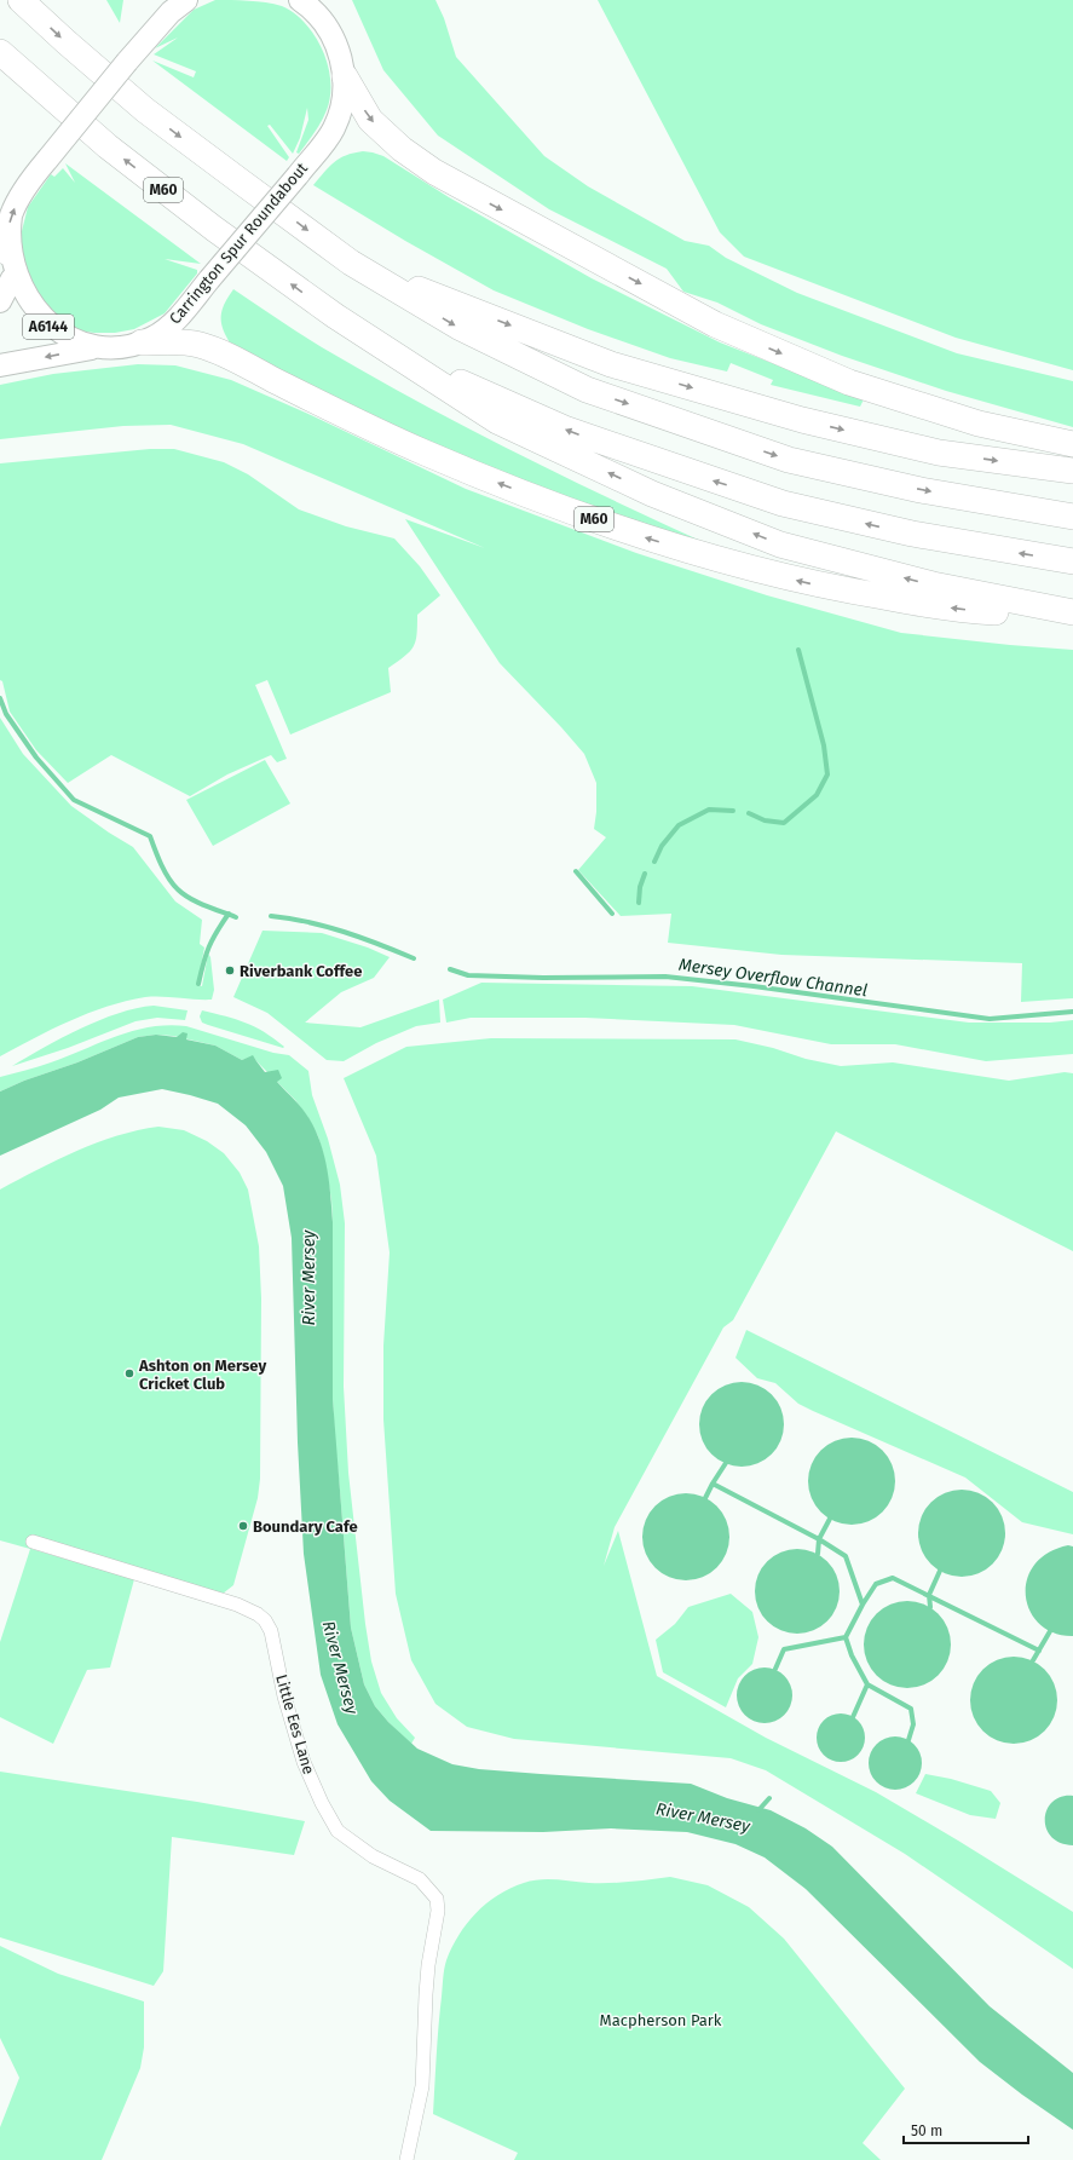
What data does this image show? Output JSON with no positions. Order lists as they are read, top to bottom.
{
  "streets": {
    "highway": ["M60"],
    "main road": ["Carrington Spur Roundabout", "A6144"],
    "street": ["Little Ees Lane"]
  },
  "crossings": [
    ["M60", "Carrington Spur Roundabout"],
    ["Carrington Spur Roundabout", "A6144"]
  ],
  "water": ["Mersey Overflow Channel", "River Mersey"],
  "parks": ["Macpherson Park"],
  "places": ["Riverbank Coffee", "Ashton on Mersey Cricket Club", "Boundary Cafe"],
  "scale_bar": "50 m"
}
